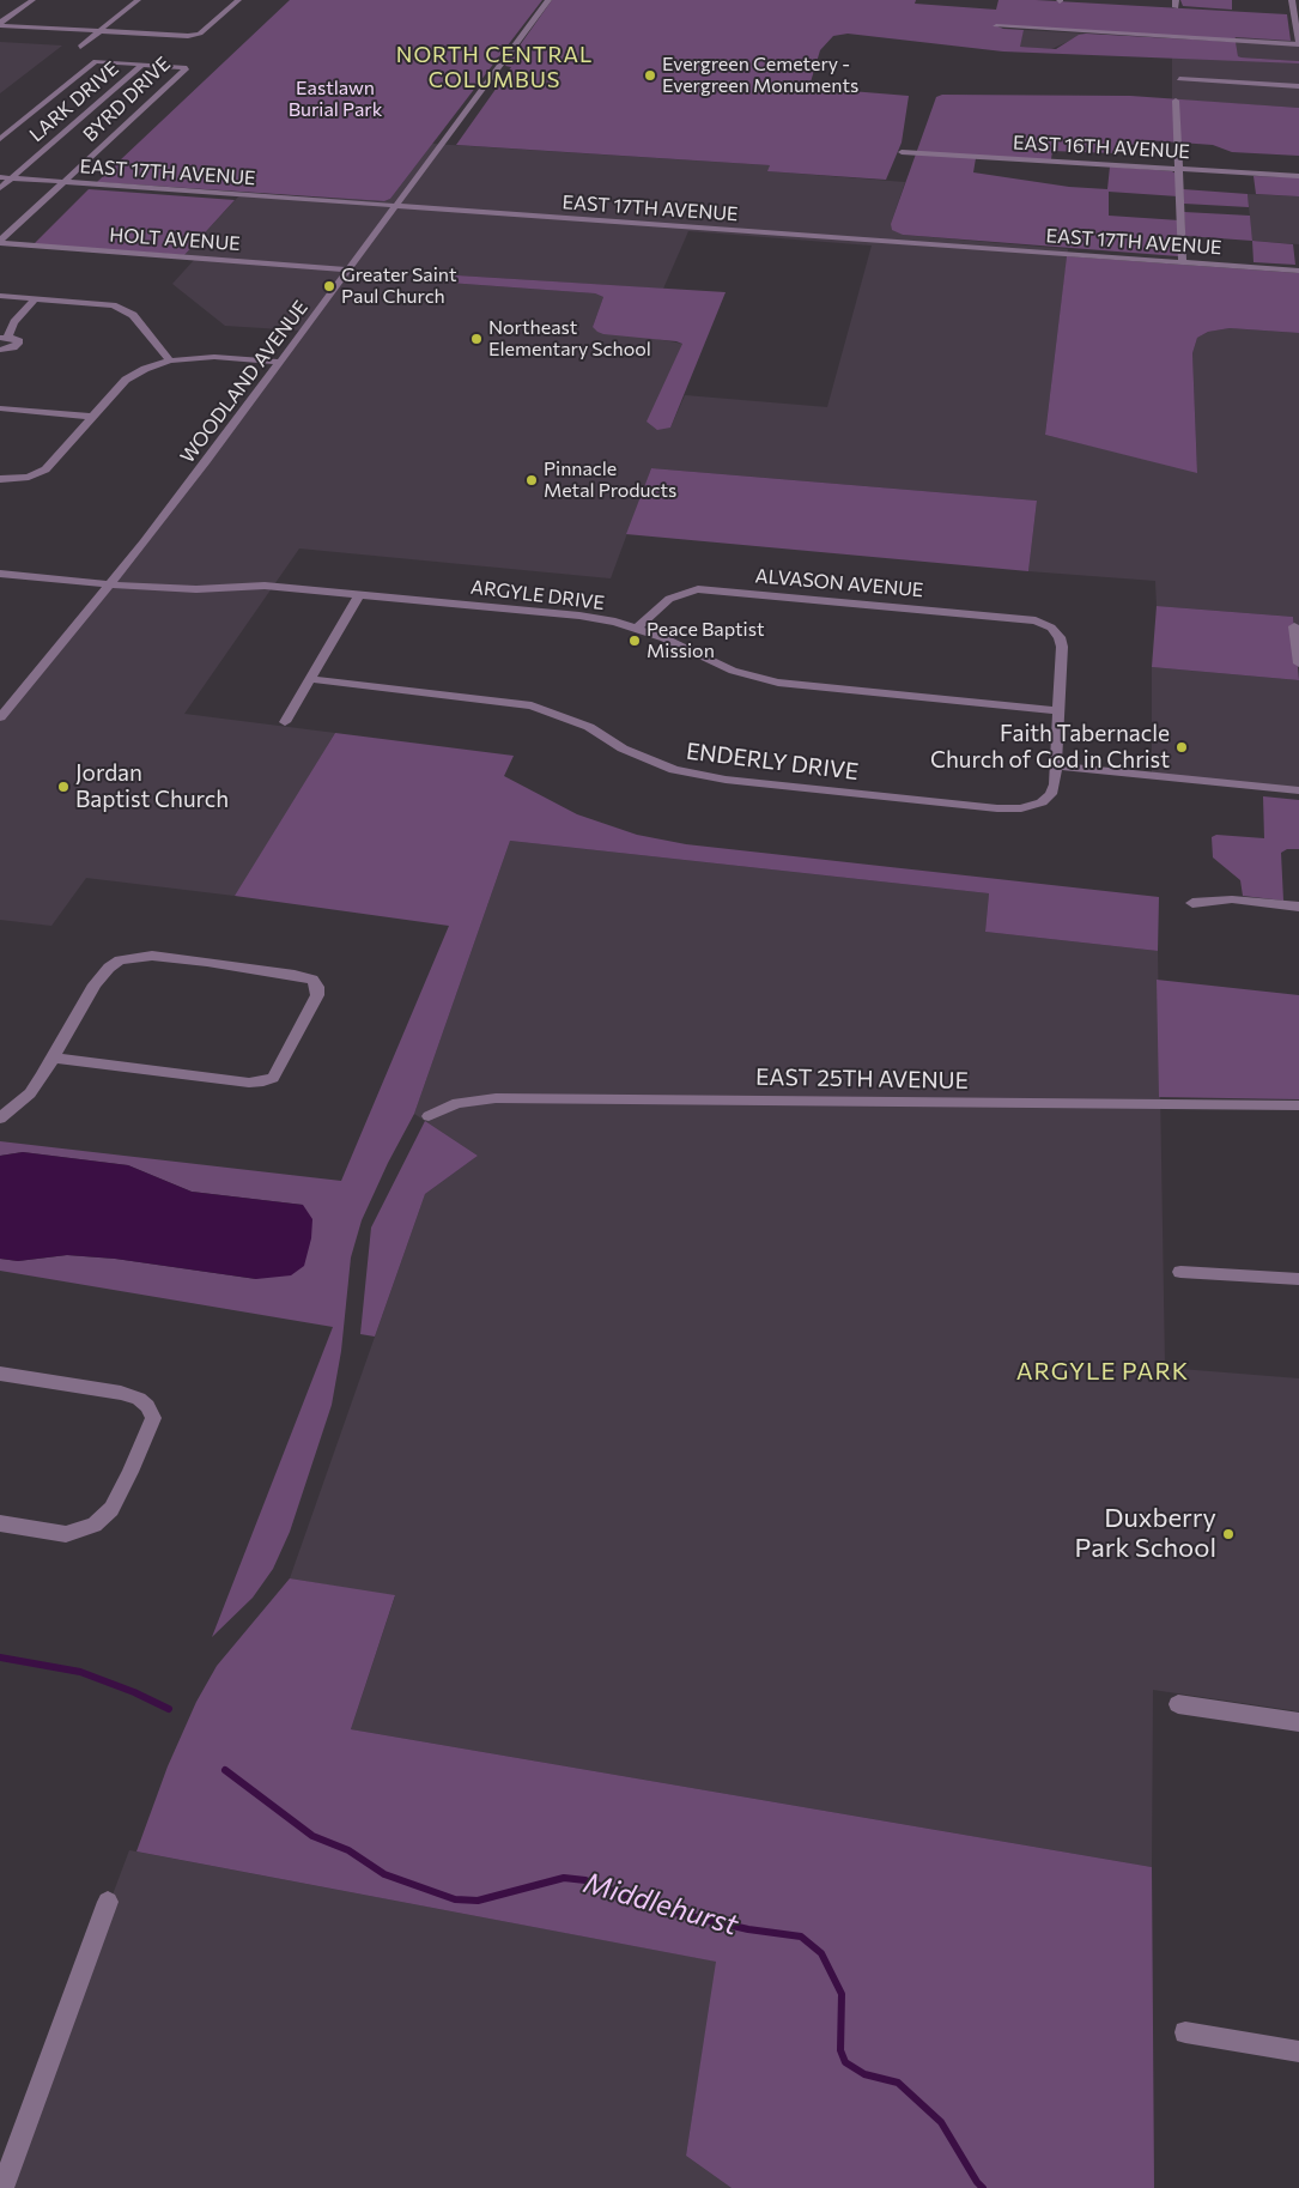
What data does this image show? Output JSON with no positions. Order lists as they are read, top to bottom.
{
  "streets": {
    "street": [
      "BYRD DRIVE",
      "LARK DRIVE",
      "EAST 16TH AVENUE",
      "EAST 17TH AVENUE",
      "HOLT AVENUE",
      "WOODLAND AVENUE",
      "ALVASON AVENUE",
      "ARGYLE DRIVE",
      "ENDERLY DRIVE",
      "EAST 25TH AVENUE"
    ]
  },
  "crossings": [
    ["BYRD DRIVE", "LARK DRIVE"],
    ["BYRD DRIVE", "EAST 17TH AVENUE"],
    ["BYRD DRIVE", "HOLT AVENUE"],
    ["LARK DRIVE", "EAST 17TH AVENUE"],
    ["EAST 17TH AVENUE", "WOODLAND AVENUE"],
    ["HOLT AVENUE", "WOODLAND AVENUE"],
    ["WOODLAND AVENUE", "ARGYLE DRIVE"],
    ["ALVASON AVENUE", "ARGYLE DRIVE"]
  ],
  "districts": ["NORTH CENTRAL COLUMBUS", "ARGYLE PARK"],
  "water": ["Middlehurst"],
  "parks": ["Eastlawn Burial Park"],
  "places": [
    "Evergreen Cemetery - Evergreen Monuments",
    "Greater Saint Paul Church",
    "Northeast Elementary School",
    "Pinnacle Metal Products",
    "Peace Baptist Mission",
    "Faith Tabernacle Church of God in Christ",
    "Jordan Baptist Church",
    "Duxberry Park School"
  ]
}
